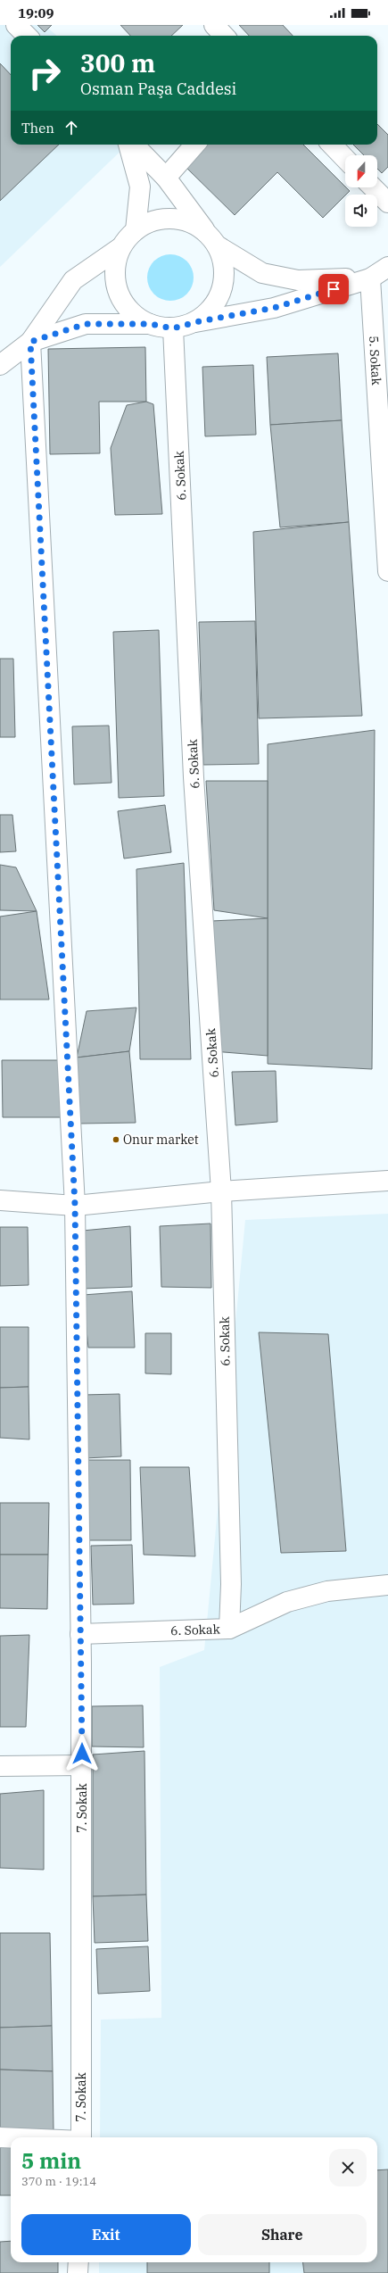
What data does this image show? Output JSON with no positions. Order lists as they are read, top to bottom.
{
  "streets": {
    "street": ["5. Sokak", "6. Sokak", "7. Sokak"]
  },
  "crossings": [
    ["6. Sokak", "7. Sokak"]
  ],
  "places": ["Onur market"],
  "north": "bottom",
  "page": {
    "status": "19:09",
    "turn": ["300 m", "Osman Paşa Caddesi"],
    "then": "Then",
    "heading": ["5 min", "370 m · 19:14"],
    "buttons": ["Exit", "Share"]
  }
}
